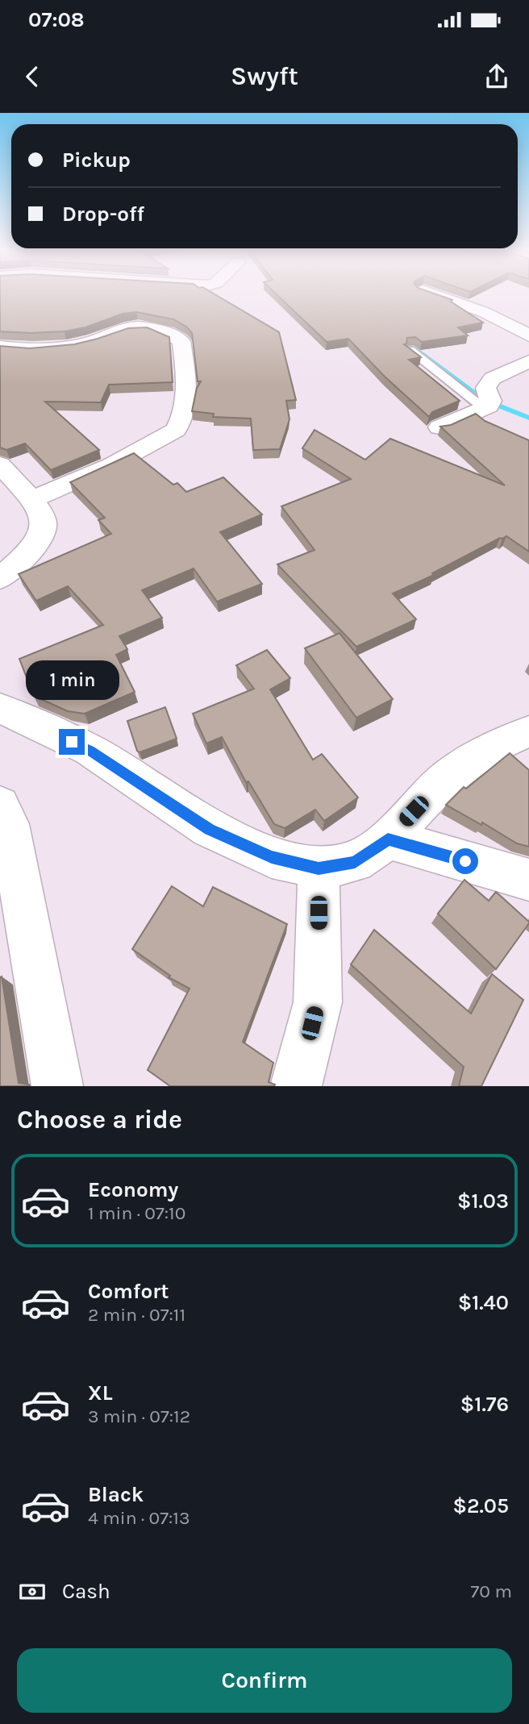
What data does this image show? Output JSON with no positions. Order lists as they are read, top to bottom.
{
  "page": {
    "status": "07:08",
    "header": "Swyft",
    "banner": ["Pickup", "Drop-off"],
    "bubble": "1 min",
    "heading": "Choose a ride",
    "list": [
      {
        "name": "Economy",
        "note": "1 min · 07:10",
        "value": "$1.03"
      },
      {
        "name": "Comfort",
        "note": "2 min · 07:11",
        "value": "$1.40"
      },
      {
        "name": "XL",
        "note": "3 min · 07:12",
        "value": "$1.76"
      },
      {
        "name": "Black",
        "note": "4 min · 07:13",
        "value": "$2.05"
      }
    ],
    "pay": ["Cash", "70 m"],
    "buttons": "Confirm"
  }
}
